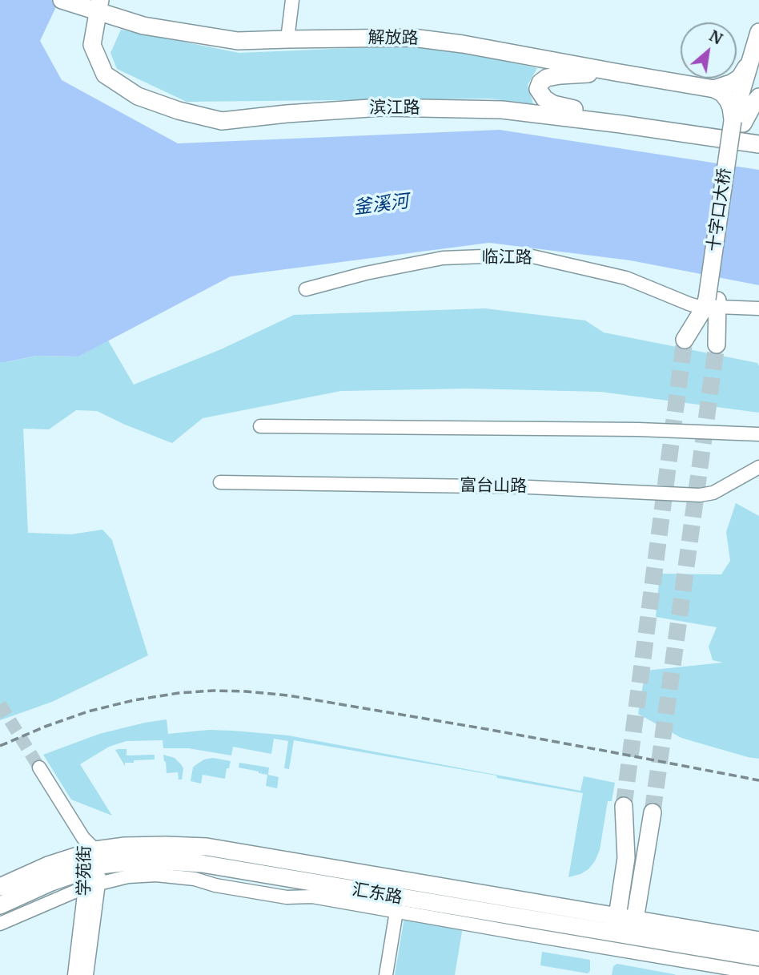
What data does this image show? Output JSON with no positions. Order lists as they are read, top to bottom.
{
  "streets": {
    "main road": [
      "解放路",
      "滨江路",
      "十字口大桥",
      "汇东路"
    ],
    "street": ["临江路", "富台山路", "学苑街"]
  },
  "crossings": [
    ["解放路", "滨江路"],
    ["十字口大桥", "临江路"],
    ["学苑街", "汇东路"]
  ],
  "water": ["釜溪河"],
  "north": "top right"
}
